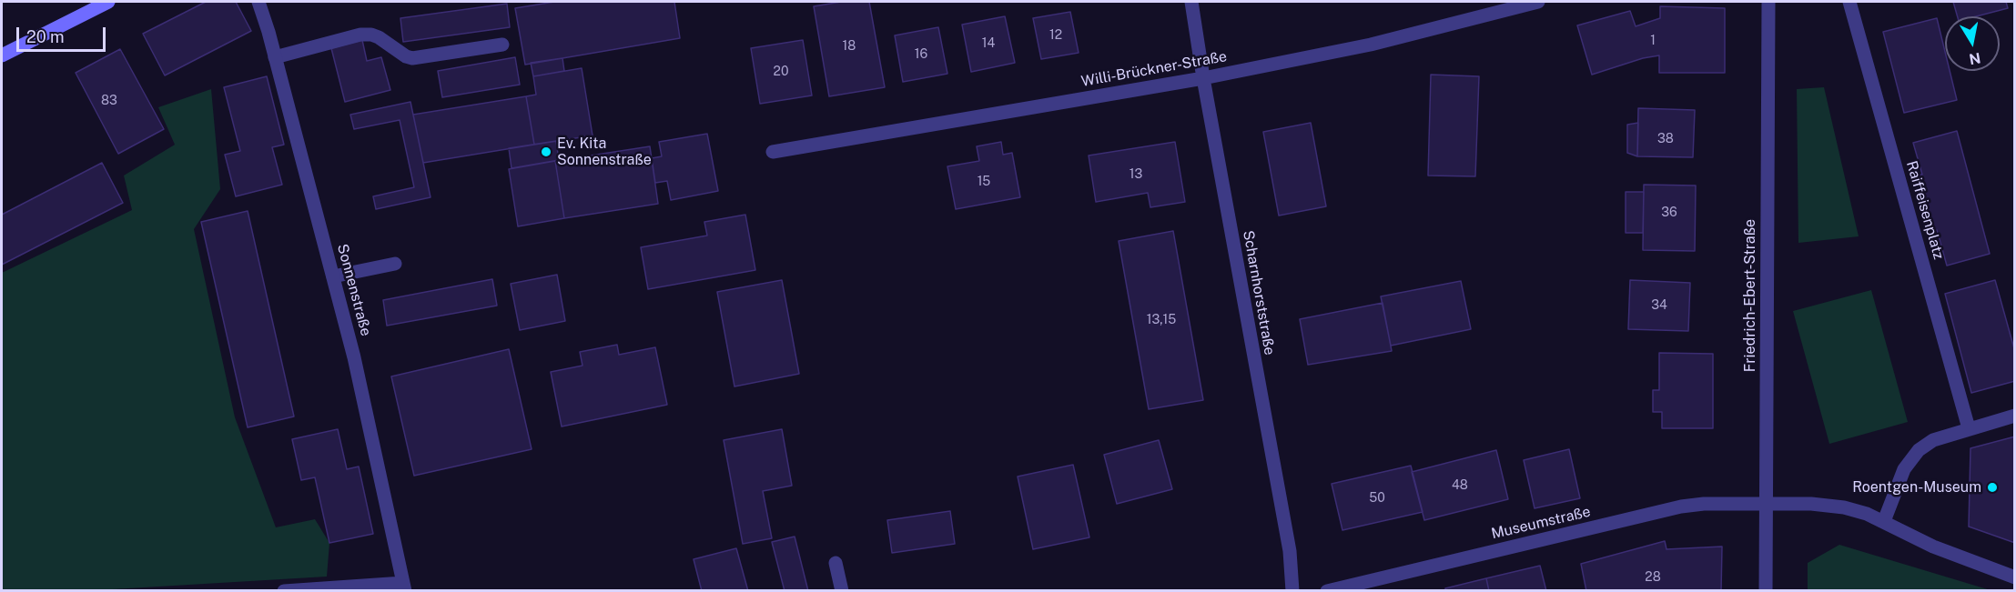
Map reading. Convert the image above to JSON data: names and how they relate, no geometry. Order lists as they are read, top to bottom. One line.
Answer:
{"streets":{"street":["Willi-Brückner-Straße","Raiffeisenplatz","Sonnenstraße","Scharnhorststraße","Friedrich-Ebert-Straße","Museumstraße"]},"crossings":[["Willi-Brückner-Straße","Scharnhorststraße"],["Friedrich-Ebert-Straße","Museumstraße"]],"places":["Ev. Kita Sonnenstraße","Roentgen-Museum"],"house_numbers":["12","1","14","18","16","20","83","38","13","15","36","34","13,15","48","50","28"],"scale_bar":"20 m","north":"bottom"}
